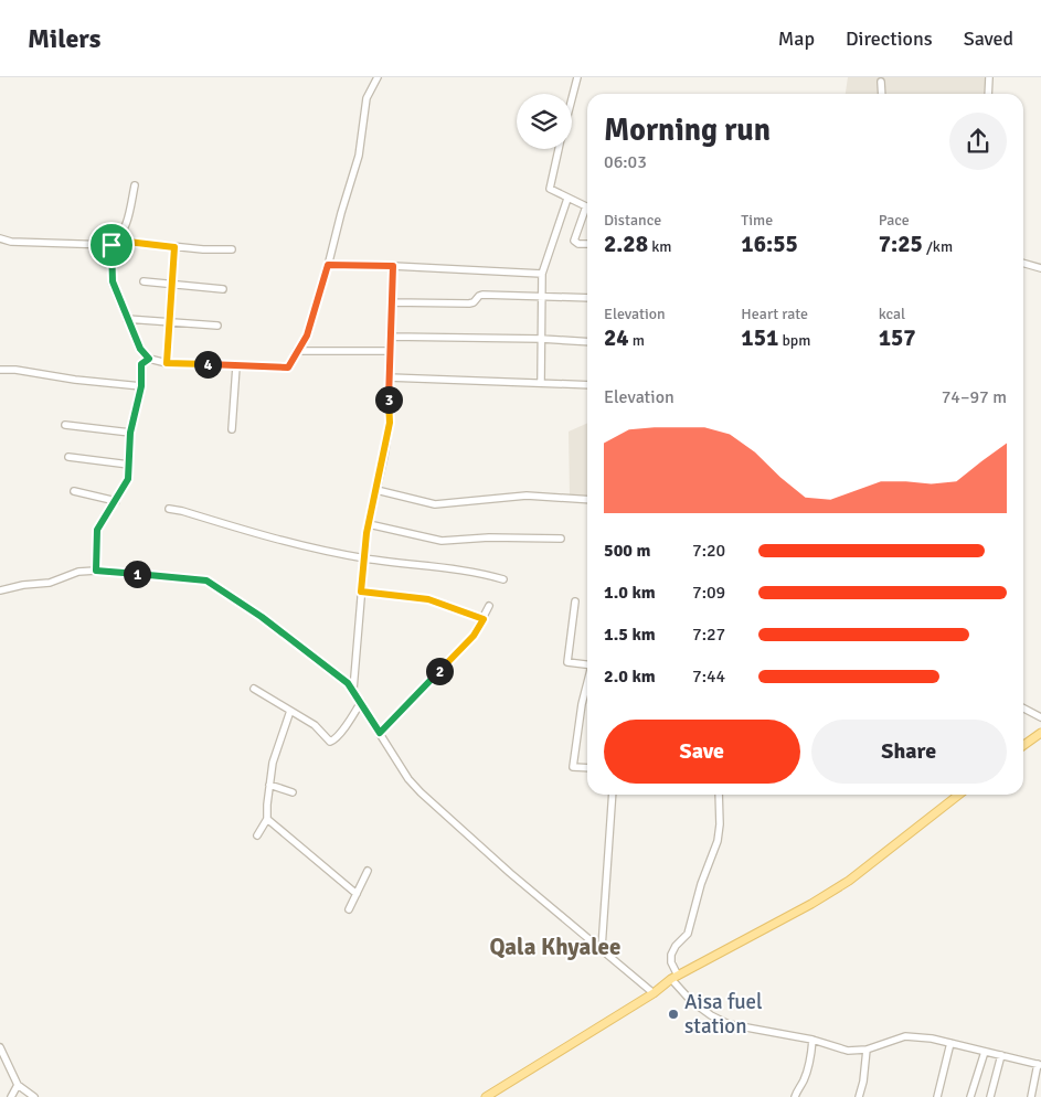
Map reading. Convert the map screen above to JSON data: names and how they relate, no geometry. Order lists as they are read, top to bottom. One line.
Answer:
{"districts":["Qala Khyalee"],"places":["Aisa fuel station"],"page":{"header":"Milers","nav":["Map","Directions","Saved"],"heading":["Morning run","06:03"],"stats":[["Distance","2.28 km"],["Time","16:55"],["Pace","7:25 /km"],["Elevation","24 m"],["Heart rate","151 bpm"],["kcal","157"]],"pins":["4","3","1","2"],"chart":["Elevation","74–97 m"],"list":[{"name":"500 m","note":"7:20"},{"name":"1.0 km","note":"7:09"},{"name":"1.5 km","note":"7:27"},{"name":"2.0 km","note":"7:44"}],"buttons":["Save","Share"]}}
